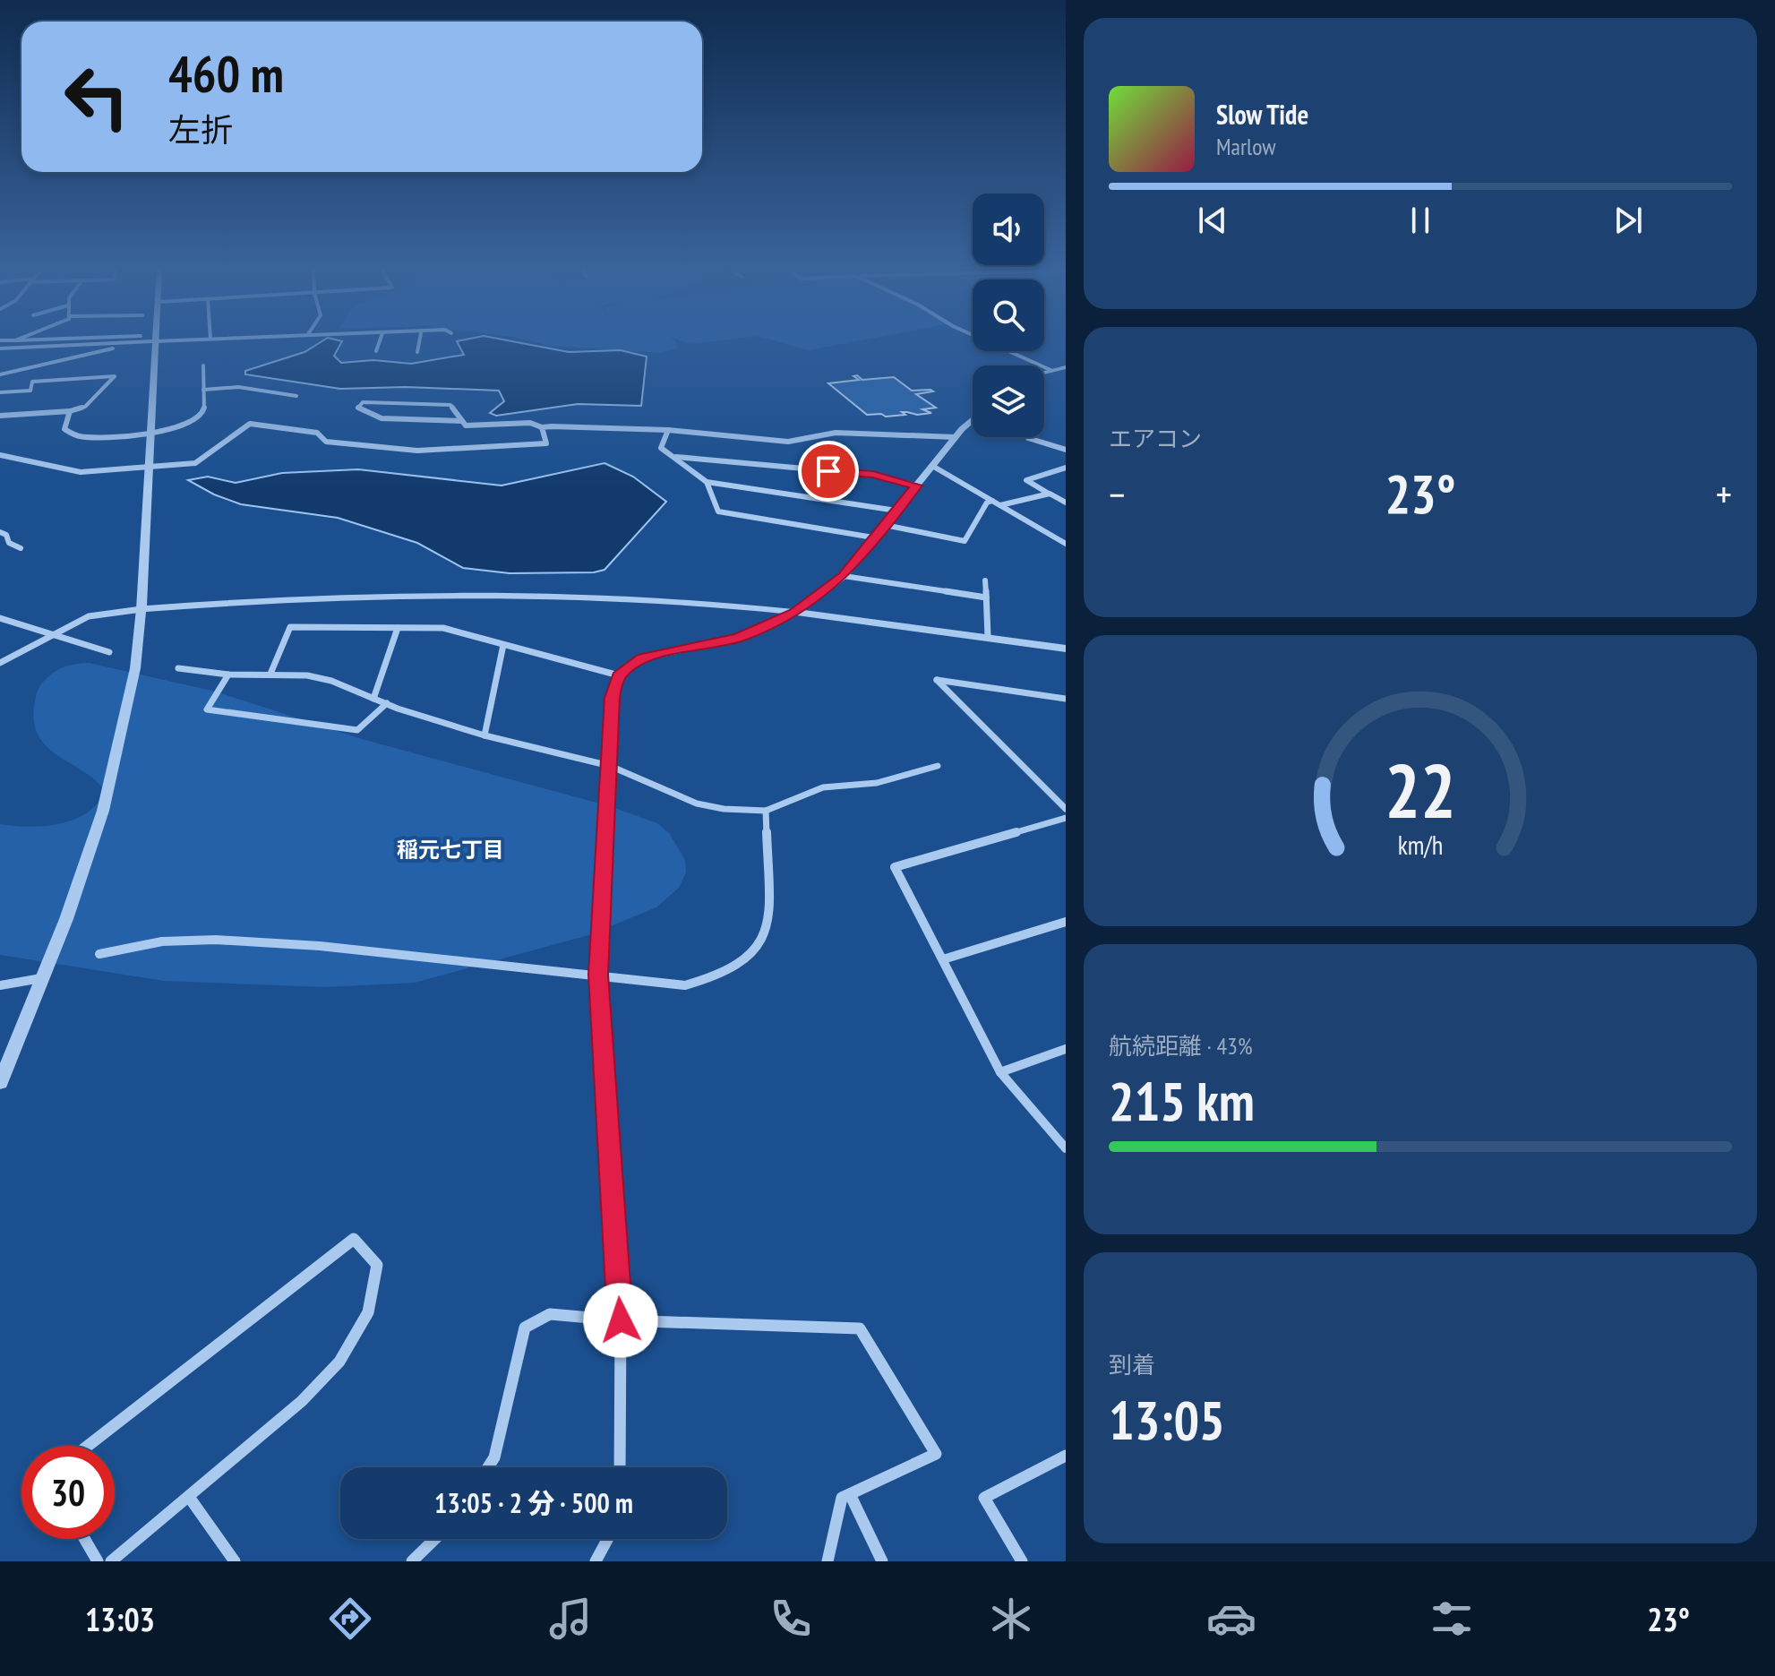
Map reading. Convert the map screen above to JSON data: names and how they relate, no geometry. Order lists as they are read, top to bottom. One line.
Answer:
{"districts":["稲元七丁目"],"page":{"turn":["460 m","左折"],"song":["Slow Tide","Marlow"],"tile":["エアコン",["航続距離 · 43%","215 km"],["到着","13:05"]],"heat":["−","23°","+"],"limit":"30","trip":"13:05 · 2 分 · 500 m","tabs":["13:03","23°"],"gauge":["22","km/h"]}}
